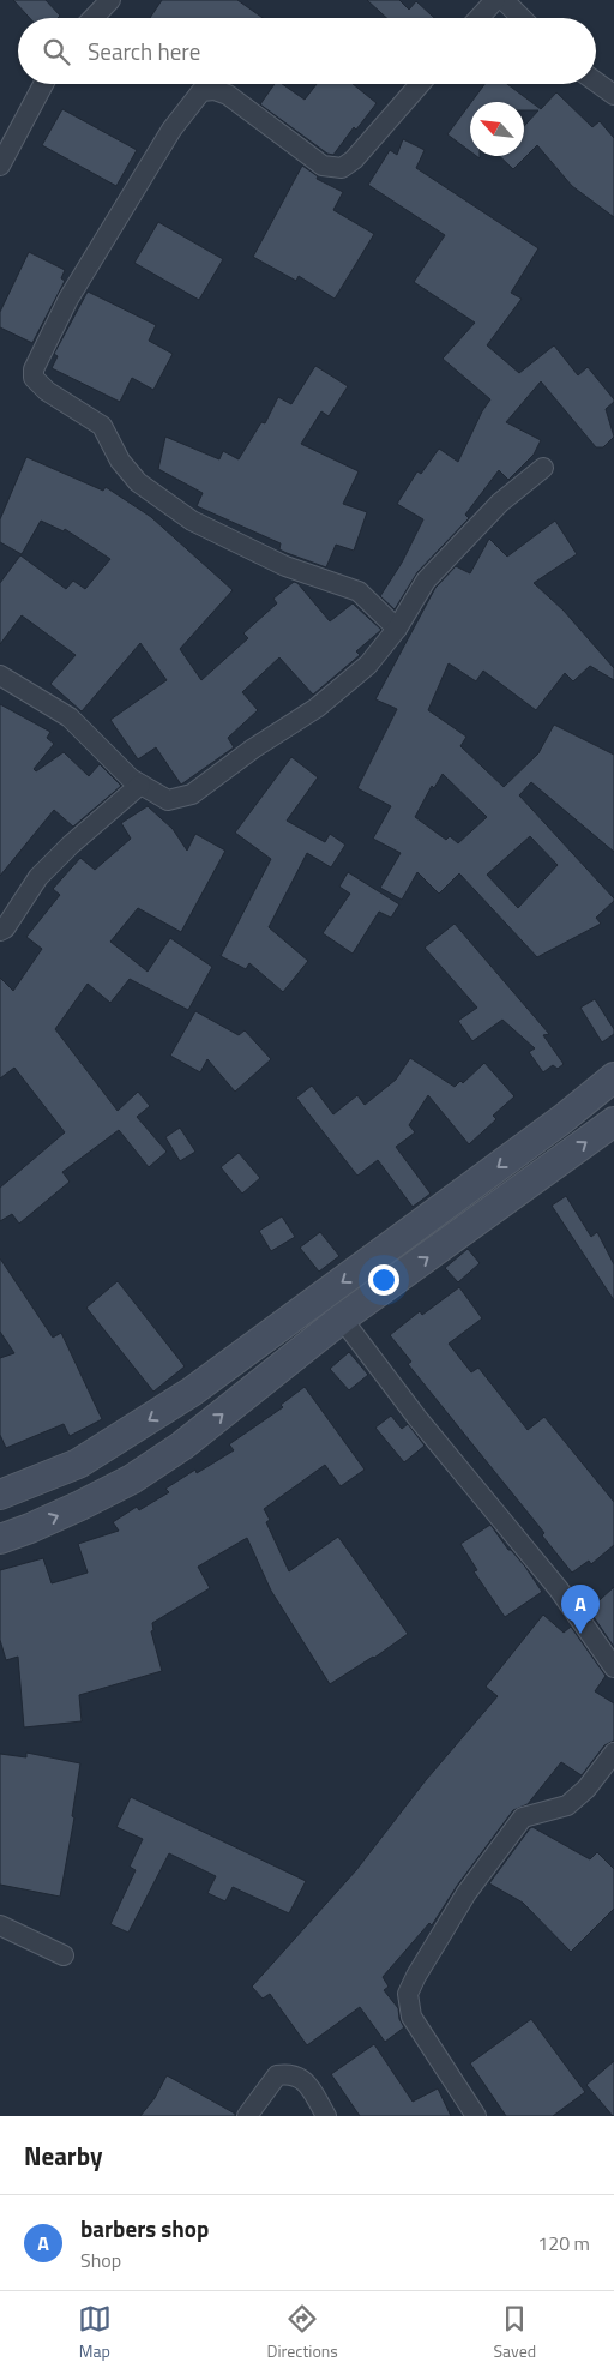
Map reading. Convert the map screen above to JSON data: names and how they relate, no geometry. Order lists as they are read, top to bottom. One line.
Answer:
{"north":"top left","page":{"search":"Search here","pins":"A","heading":"Nearby","list":[{"mark":"A","name":"barbers shop","note":"Shop","value":"120 m"}],"nav":["Map","Directions","Saved"]}}
